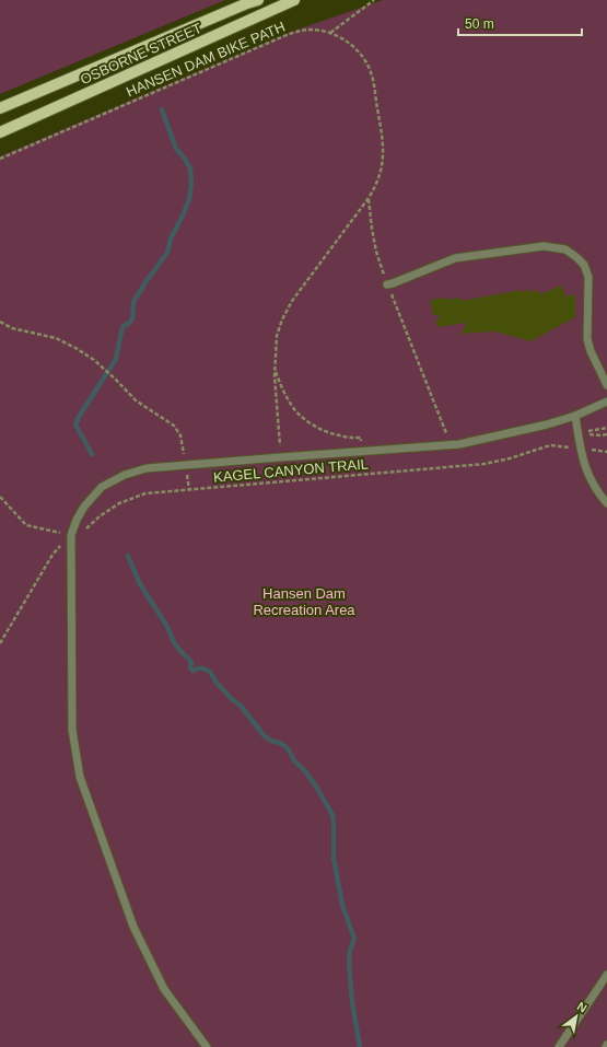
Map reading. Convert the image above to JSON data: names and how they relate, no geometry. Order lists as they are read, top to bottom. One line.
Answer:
{"streets":{"main road":["OSBORNE STREET"],"path":["HANSEN DAM BIKE PATH","KAGEL CANYON TRAIL"]},"parks":["Hansen Dam Recreation Area"],"scale_bar":"50 m","north":"top right"}
